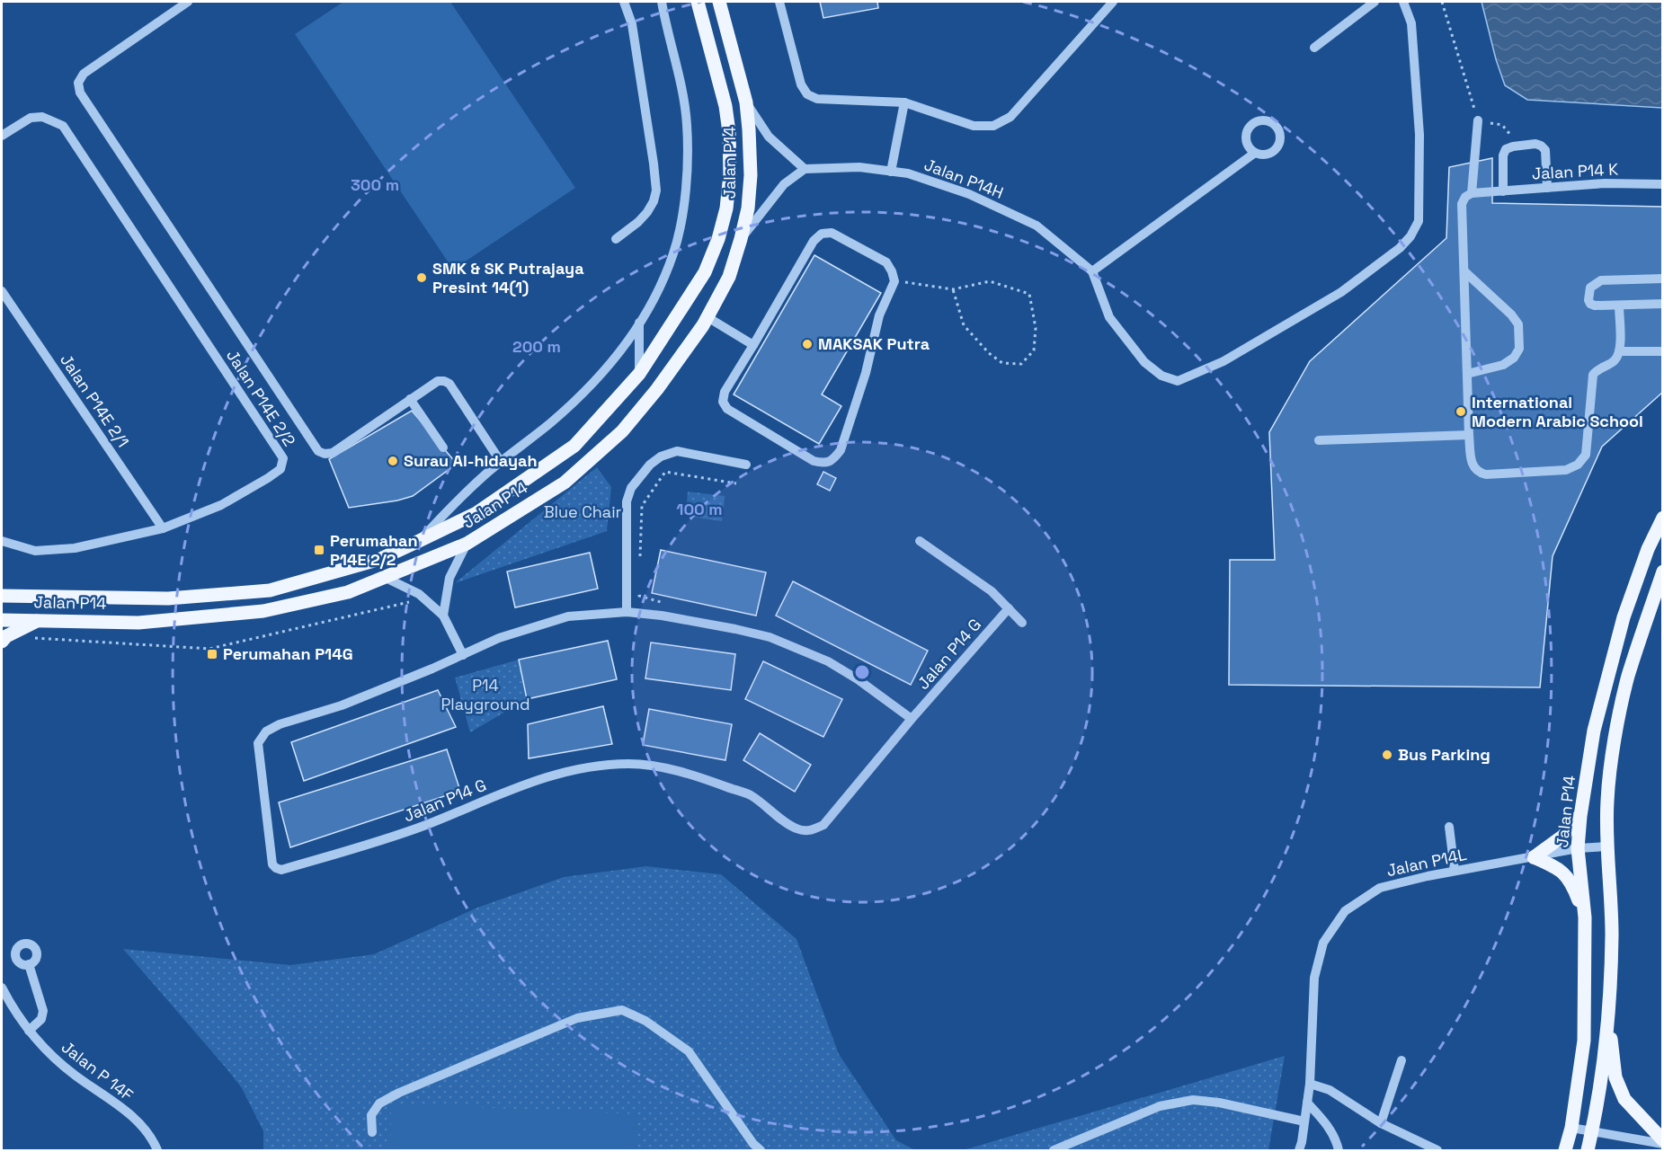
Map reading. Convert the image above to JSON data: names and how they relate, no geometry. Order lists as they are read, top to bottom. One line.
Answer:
{"streets":{"main road":["Jalan P14"],"street":["Jalan P14 K","Jalan P14H","Jalan P14E 2/2","Jalan P14E 2/1","Jalan P14 G","Jalan P14L","Jalan P 14F"]},"crossings":[["Jalan P14","Jalan P14L"],["Jalan P14E 2/2","Jalan P14E 2/1"]],"parks":["Blue Chair","P14 Playground"],"places":{"other":["SMK & SK Putrajaya Presint 14(1)","MAKSAK Putra","International Modern Arabic School","Surau Al-hidayah","Bus Parking"],"transit":["Perumahan P14E 2/2","Perumahan P14G"]},"rings":["300 m","200 m","100 m"]}
